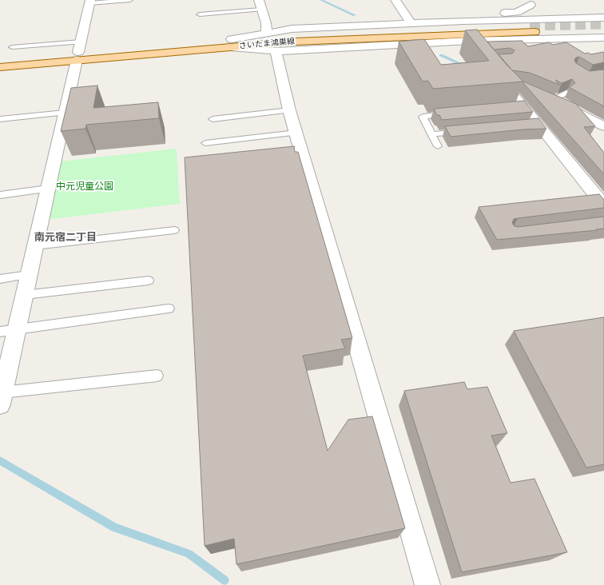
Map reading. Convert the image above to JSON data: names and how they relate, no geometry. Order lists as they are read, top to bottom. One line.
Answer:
{"streets":{"main road":["さいたま鴻巣線"]},"districts":["南元宿二丁目"],"parks":["中元児童公園"]}
